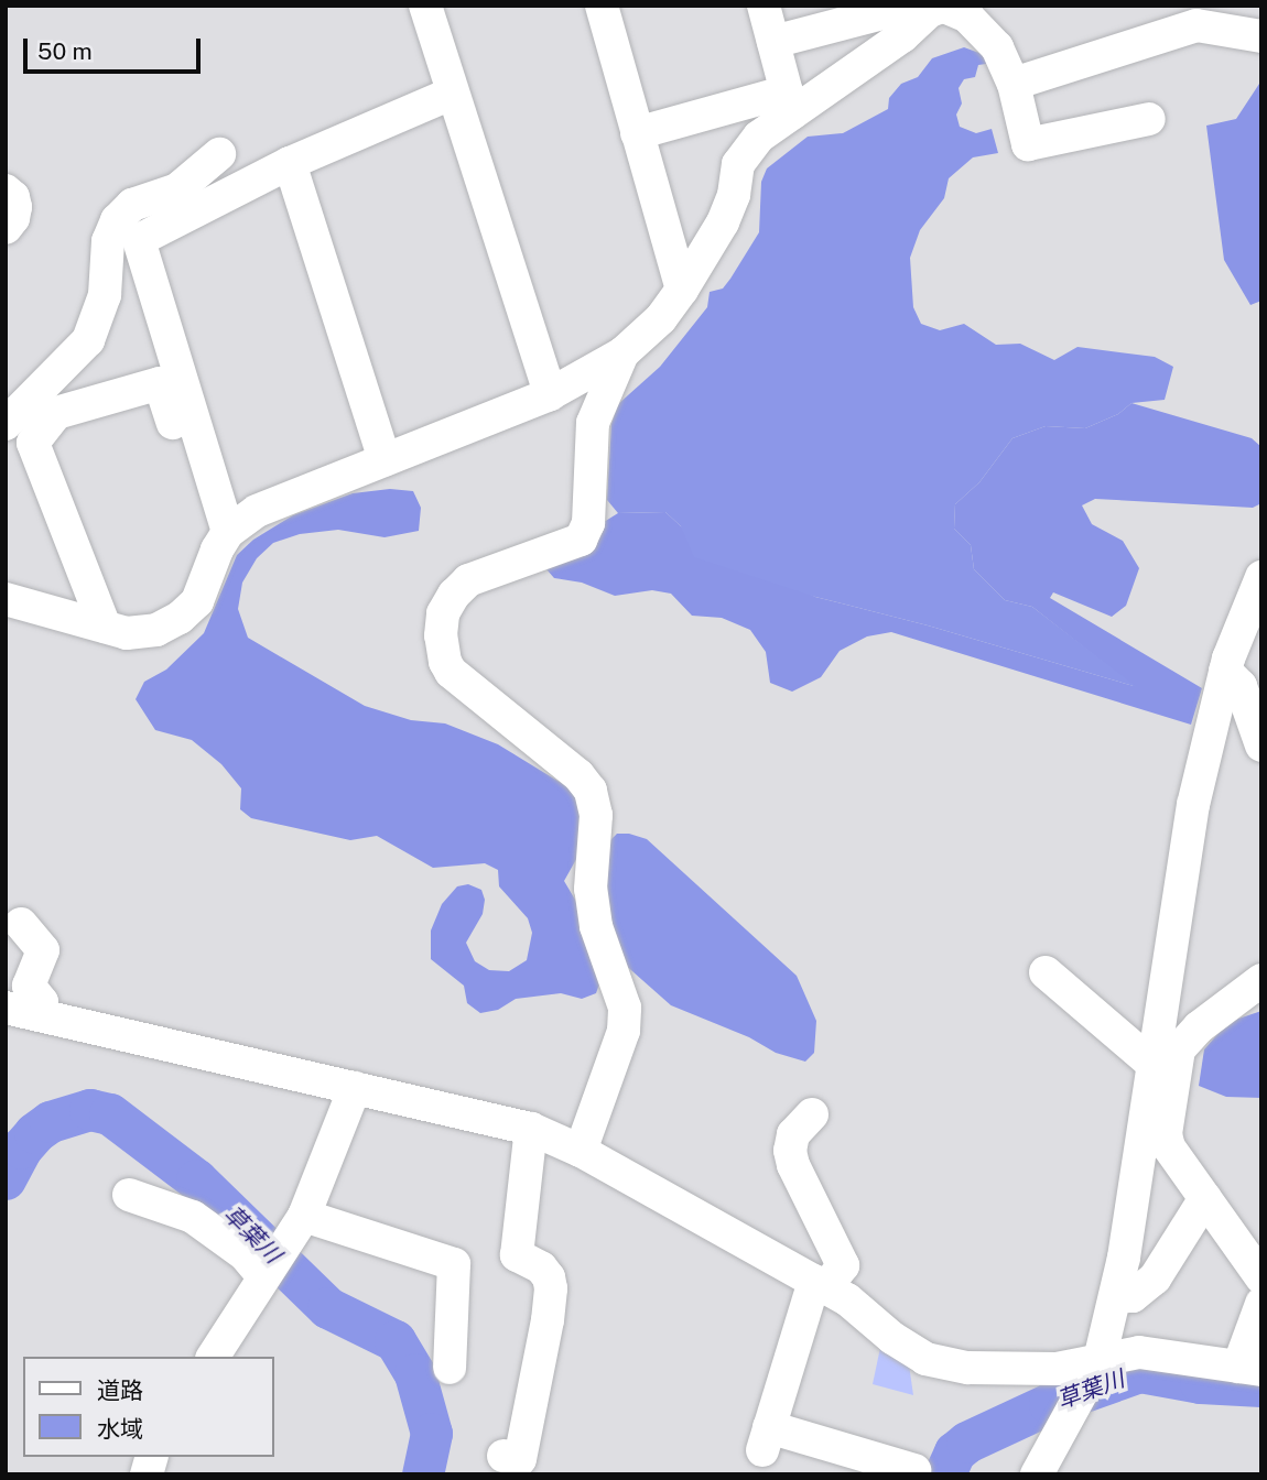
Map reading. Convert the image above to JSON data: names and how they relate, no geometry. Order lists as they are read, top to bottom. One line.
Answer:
{"water":["草葉川"],"legend":["道路","水域"],"scale_bar":"50 m"}
